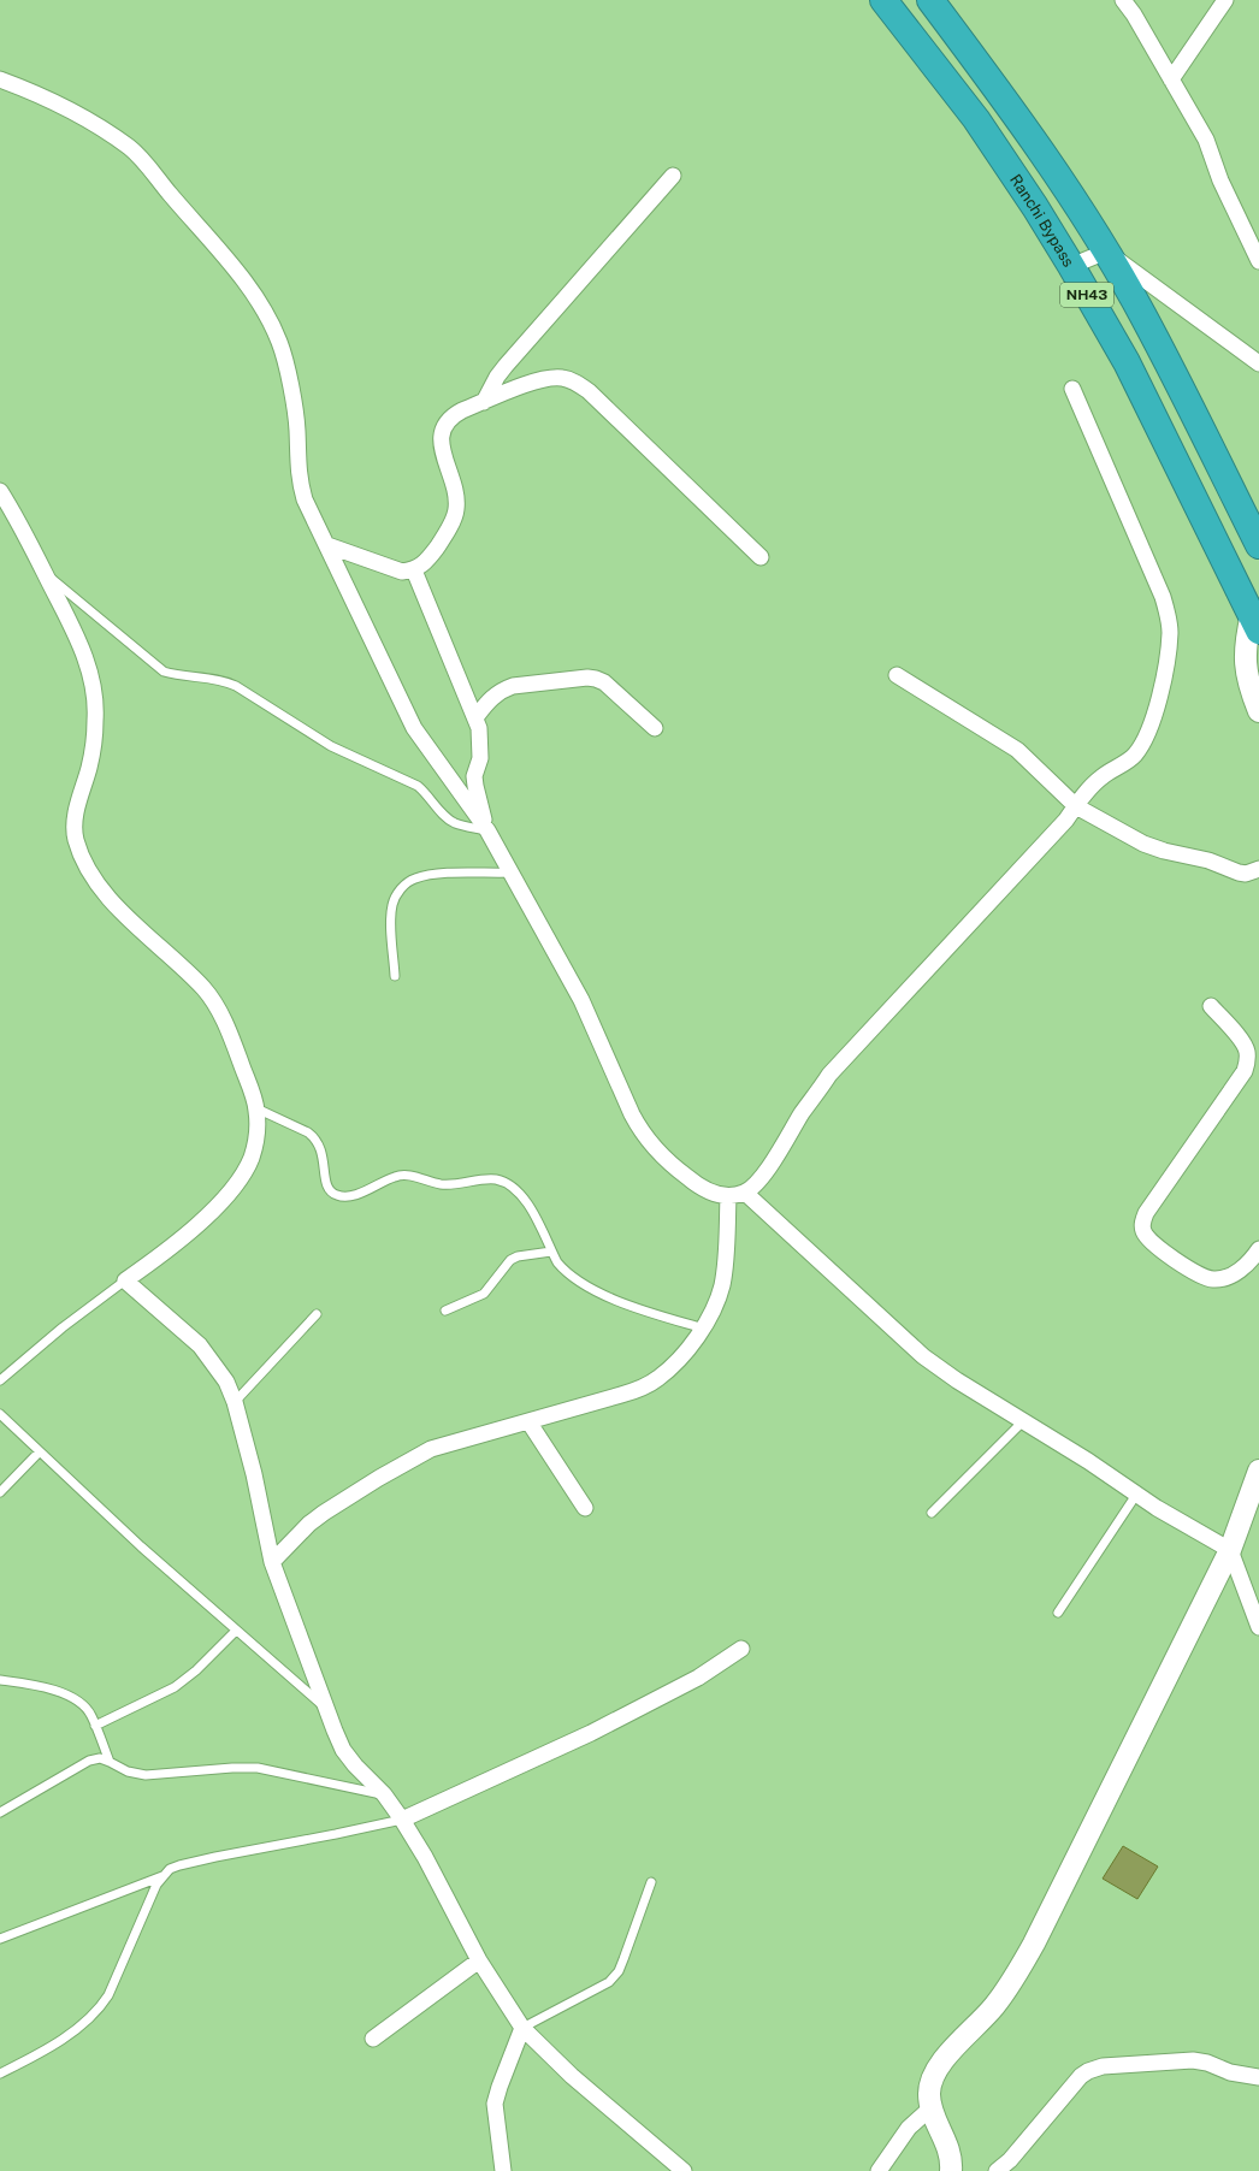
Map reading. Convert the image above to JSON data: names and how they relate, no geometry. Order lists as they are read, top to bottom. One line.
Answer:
{"streets":{"highway":["Ranchi Bypass","NH43"]}}
